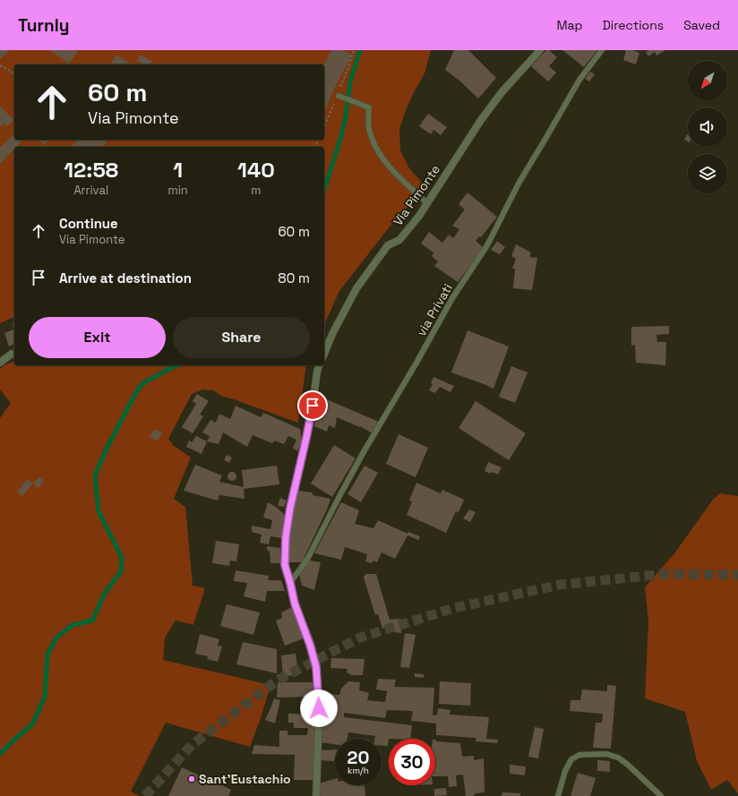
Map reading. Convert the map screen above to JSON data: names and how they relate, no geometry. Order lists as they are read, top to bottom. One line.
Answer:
{"streets":{"street":["Via Pimonte"],"lane":["via Privati"]},"places":["Sant'Eustachio"],"north":"bottom left","page":{"header":"Turnly","nav":["Map","Directions","Saved"],"turn":["60 m","Via Pimonte"],"eta":["12:58","Arrival","1","min","140","m"],"list":[{"name":"Continue","note":"Via Pimonte","value":"60 m"},{"name":"Arrive at destination","value":"80 m"}],"buttons":["Exit","Share"],"speed":"20 km/h","limit":"30"}}
